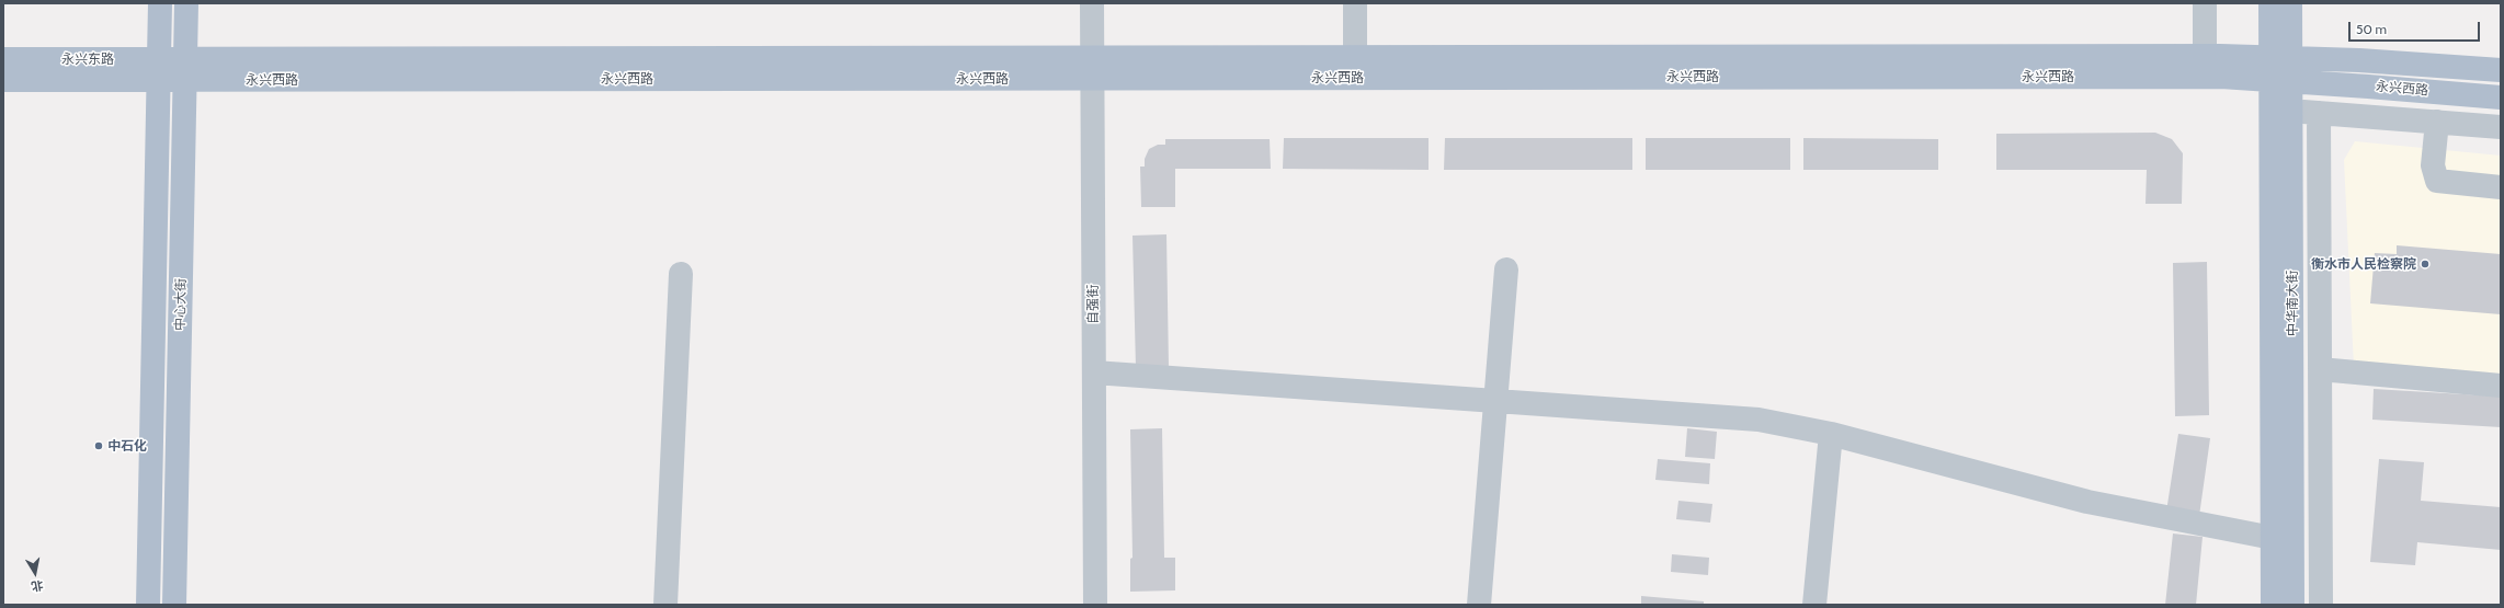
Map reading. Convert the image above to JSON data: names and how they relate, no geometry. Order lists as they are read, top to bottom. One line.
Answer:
{"streets":{"main road":["永兴东路","永兴西路","中华南大街","中心大街"],"street":["自强街"]},"crossings":[["永兴东路","永兴西路"],["永兴东路","中心大街"],["永兴西路","中华南大街"],["永兴西路","中心大街"],["永兴西路","自强街"]],"places":["衡水市人民检察院","中石化"],"scale_bar":"50 m","north":"bottom"}
